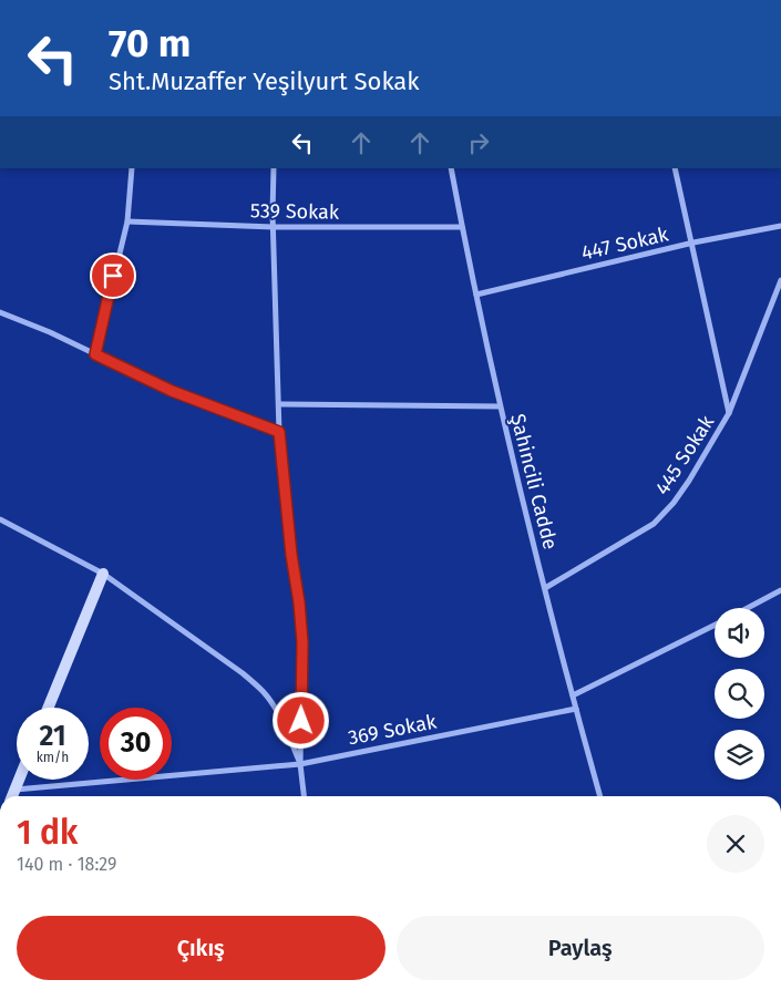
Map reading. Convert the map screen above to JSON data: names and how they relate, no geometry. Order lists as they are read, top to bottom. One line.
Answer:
{"streets":{"street":["539 Sokak","447 Sokak","445 Sokak","Şahincili Cadde","369 Sokak"]},"crossings":[["539 Sokak","Şahincili Cadde"],["447 Sokak","Şahincili Cadde"],["445 Sokak","Şahincili Cadde"],["Şahincili Cadde","369 Sokak"]],"page":{"turn":["70 m","Sht.Muzaffer Yeşilyurt Sokak"],"speed":"21 km/h","limit":"30","heading":["1 dk","140 m · 18:29"],"buttons":["Çıkış","Paylaş"]}}
